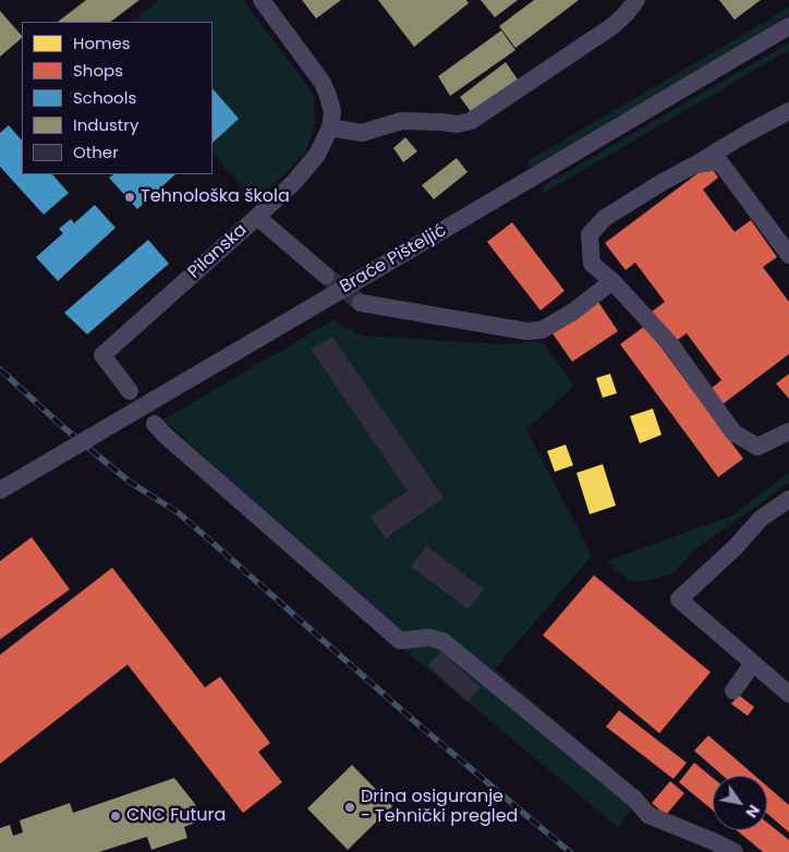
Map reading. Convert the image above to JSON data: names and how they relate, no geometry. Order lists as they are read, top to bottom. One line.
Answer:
{"streets":{"street":["Pilanska","Braće Pišteljić"]},"places":["Tehnološka škola","Drina osiguranje - Tehnički pregled","CNC Futura"],"legend":["Homes","Shops","Schools","Industry","Other"],"north":"bottom right"}
